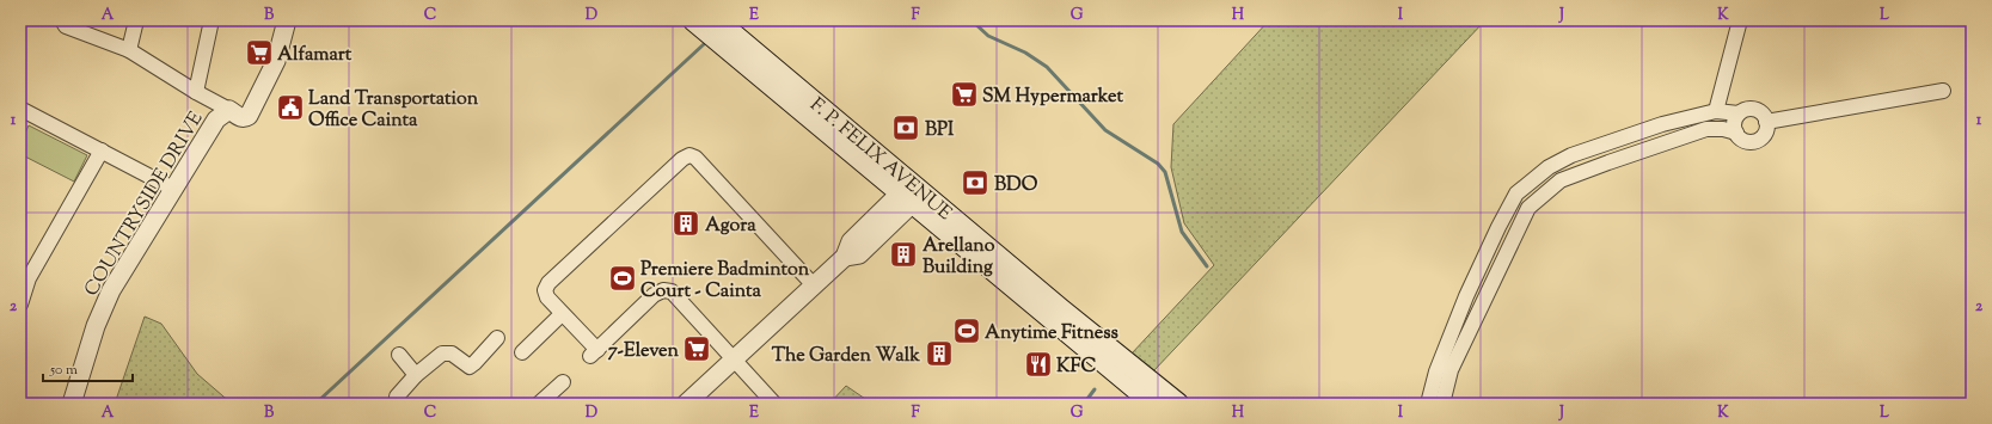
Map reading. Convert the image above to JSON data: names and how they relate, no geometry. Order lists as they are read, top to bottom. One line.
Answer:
{"streets":{"main road":["F. P. FELIX AVENUE"],"street":["COUNTRYSIDE DRIVE"]},"places":{"supermarket":["Alfamart","SM Hypermarket","7-Eleven"],"public building":["Land Transportation Office Cainta"],"bank":["BPI","BDO"],"building":["Agora","Arellano Building","The Garden Walk"],"sports":["Premiere Badminton Court - Cainta","Anytime Fitness"],"restaurant":["KFC"]},"scale_bar":"50 m","grid":{"columns":["A","B","C","D","E","F","G","H","I","J","K","L"],"rows":["1","2"]}}
